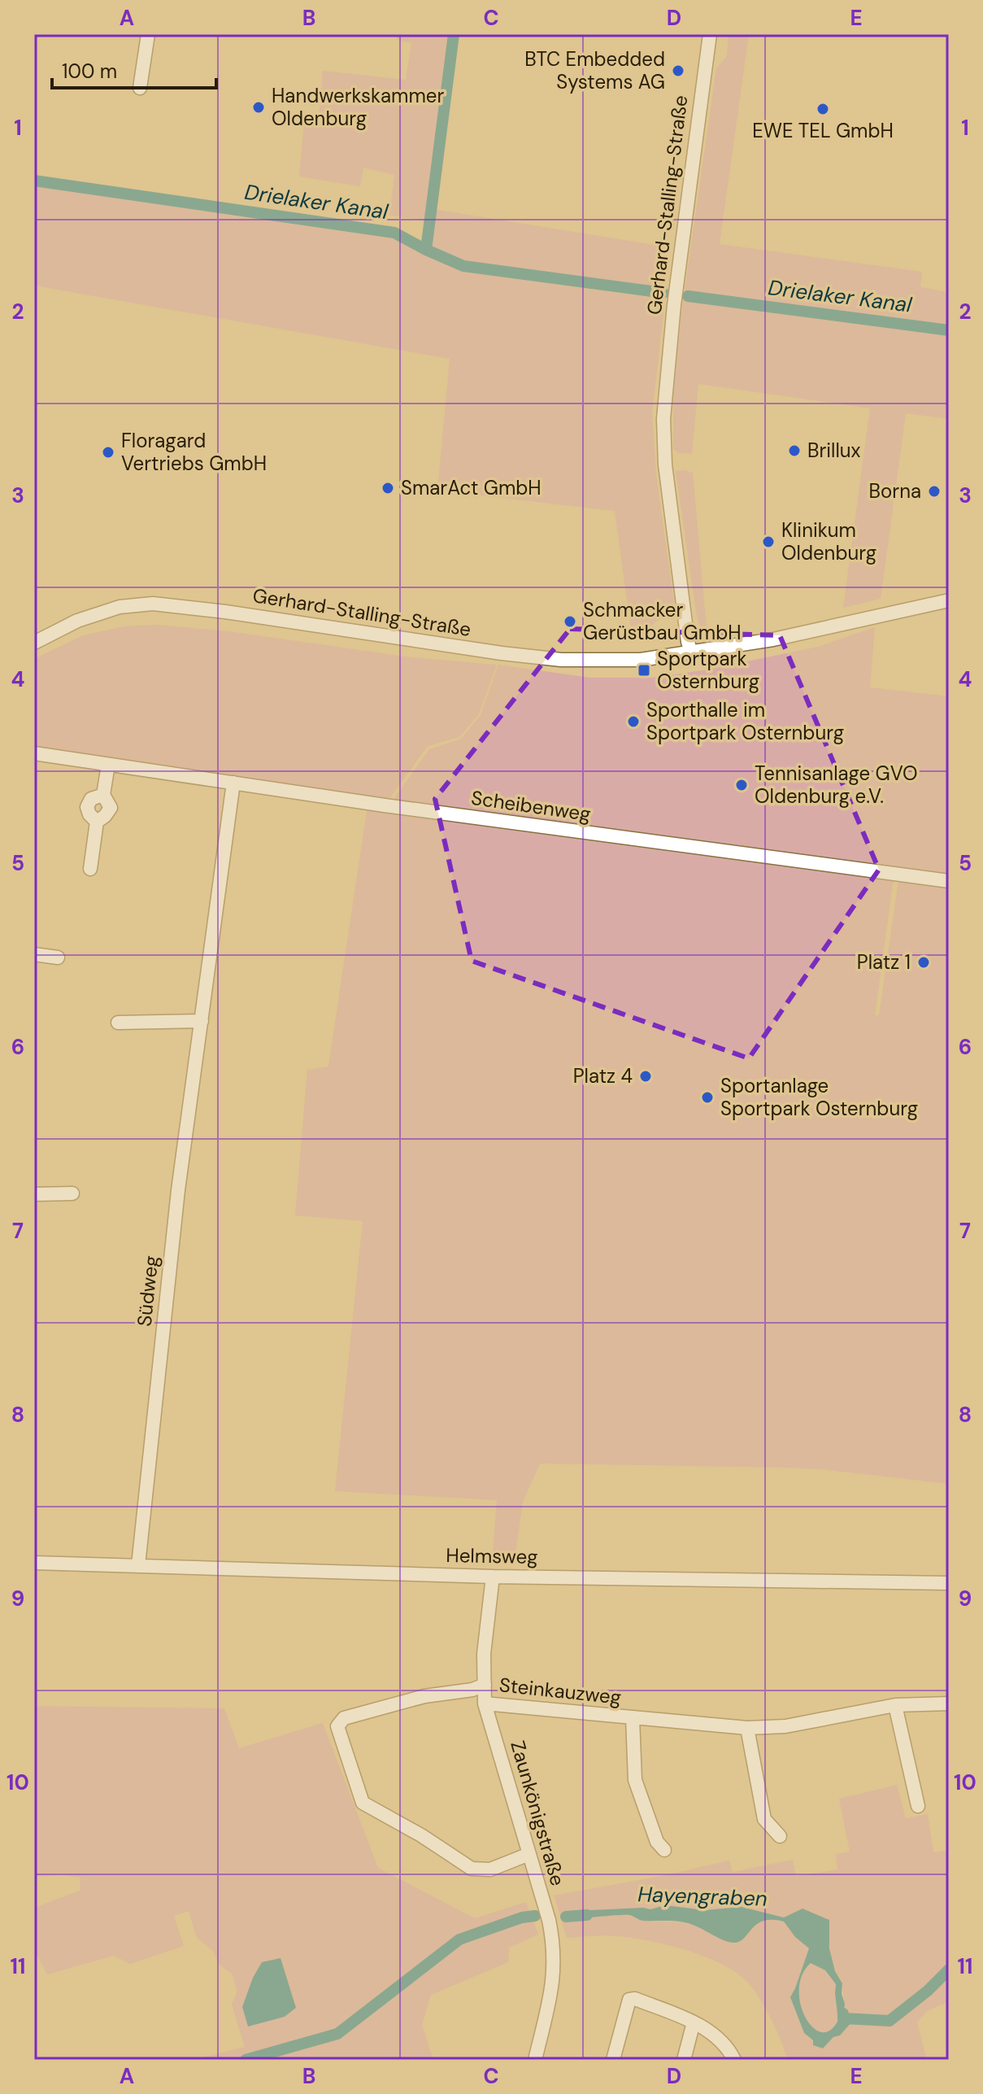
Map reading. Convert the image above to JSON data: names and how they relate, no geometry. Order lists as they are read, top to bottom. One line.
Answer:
{"streets":{"street":["Gerhard-Stalling-Straße","Scheibenweg","Südweg","Helmsweg","Steinkauzweg","Zaunkönigstraße"]},"crossings":[["Scheibenweg","Südweg"],["Südweg","Helmsweg"],["Helmsweg","Zaunkönigstraße"],["Steinkauzweg","Zaunkönigstraße"]],"water":["Drielaker Kanal","Hayengraben"],"places":{"other":["BTC Embedded Systems AG","Handwerkskammer Oldenburg","EWE TEL GmbH","Brillux","Floragard Vertriebs GmbH","SmarAct GmbH","Borna","Klinikum Oldenburg","Schmacker Gerüstbau GmbH","Sporthalle im Sportpark Osternburg","Tennisanlage GVO Oldenburg e.V.","Platz 1","Platz 4","Sportanlage Sportpark Osternburg"],"transit":["Sportpark Osternburg"]},"scale_bar":"100 m","grid":{"columns":["A","B","C","D","E"],"rows":["1","2","3","4","5","6","7","8","9","10","11"]}}
